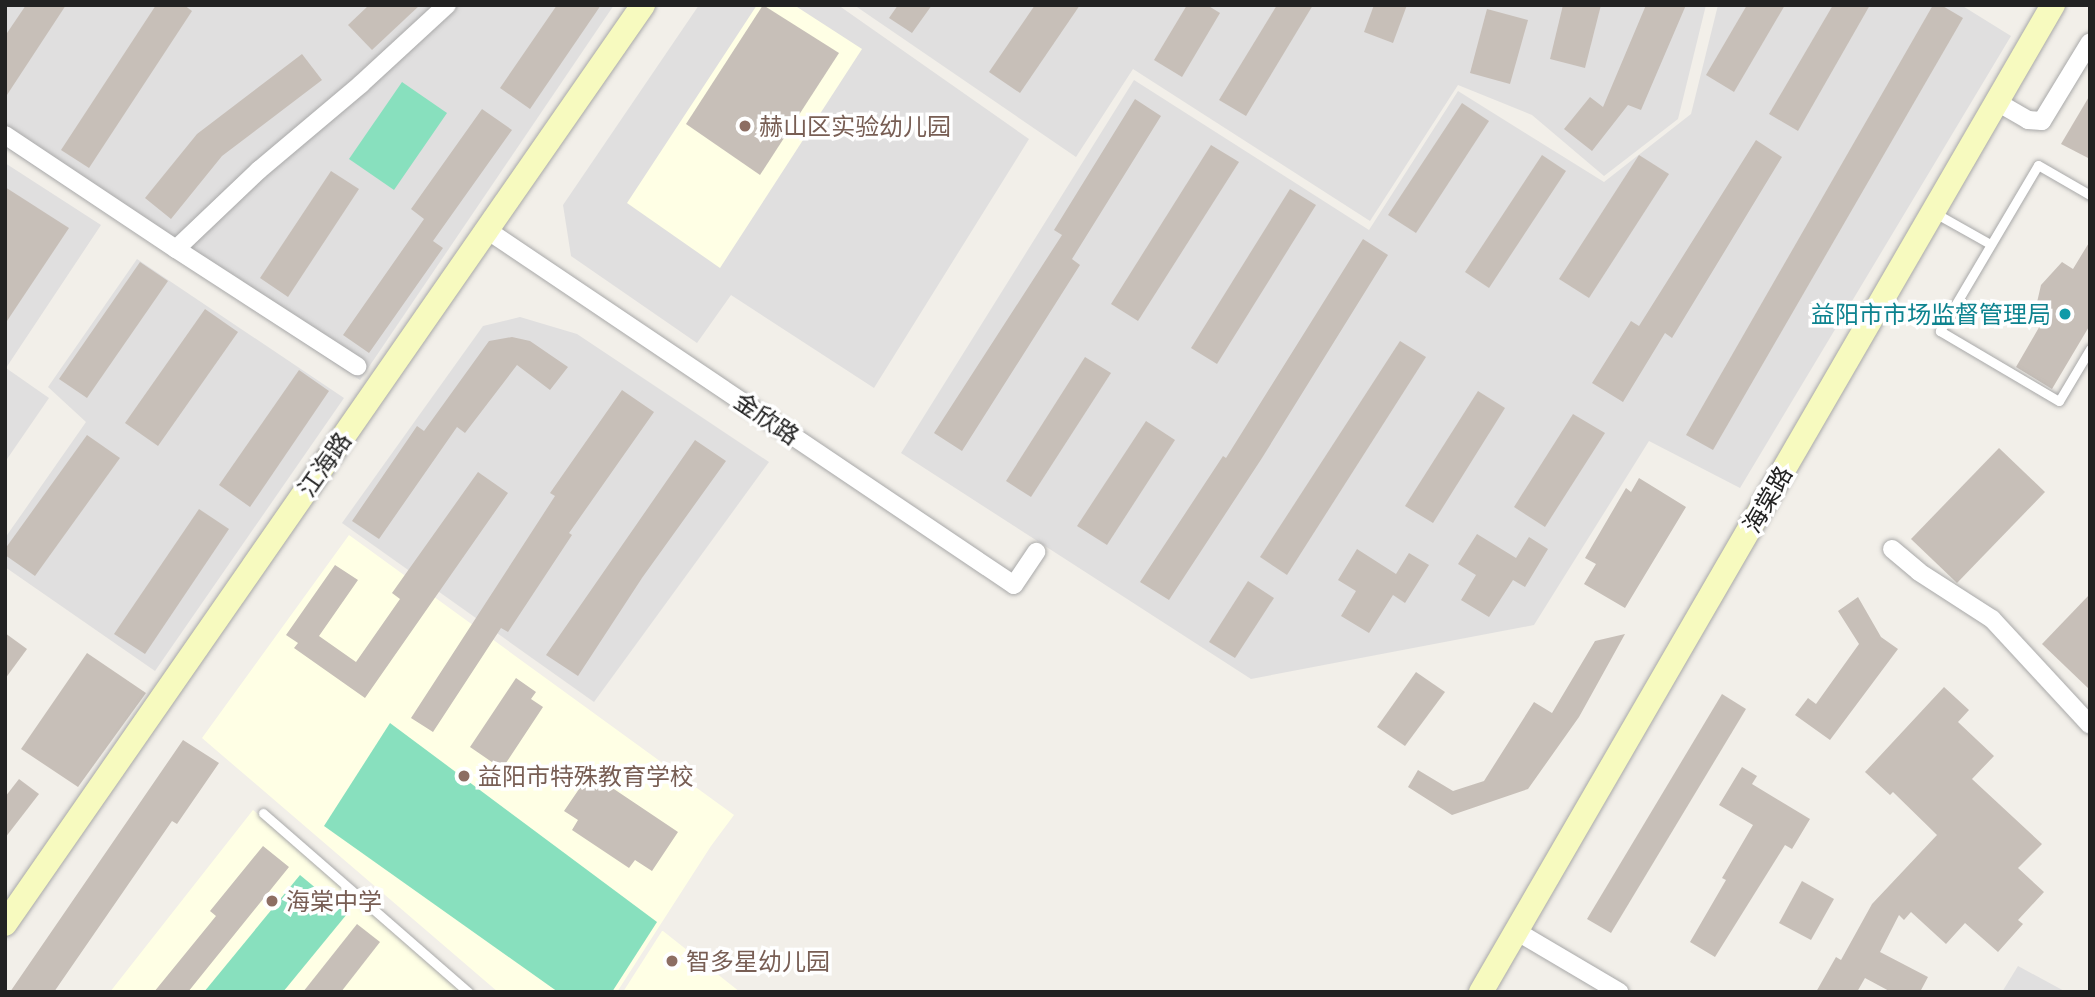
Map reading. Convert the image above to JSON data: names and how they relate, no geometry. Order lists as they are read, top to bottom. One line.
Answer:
{"streets":{"street":["金欣路","江海路","海棠路"]},"crossings":[["金欣路","江海路"]],"places":["赫山区实验幼儿园","益阳市市场监督管理局","益阳市特殊教育学校","海棠中学","智多星幼儿园"]}
